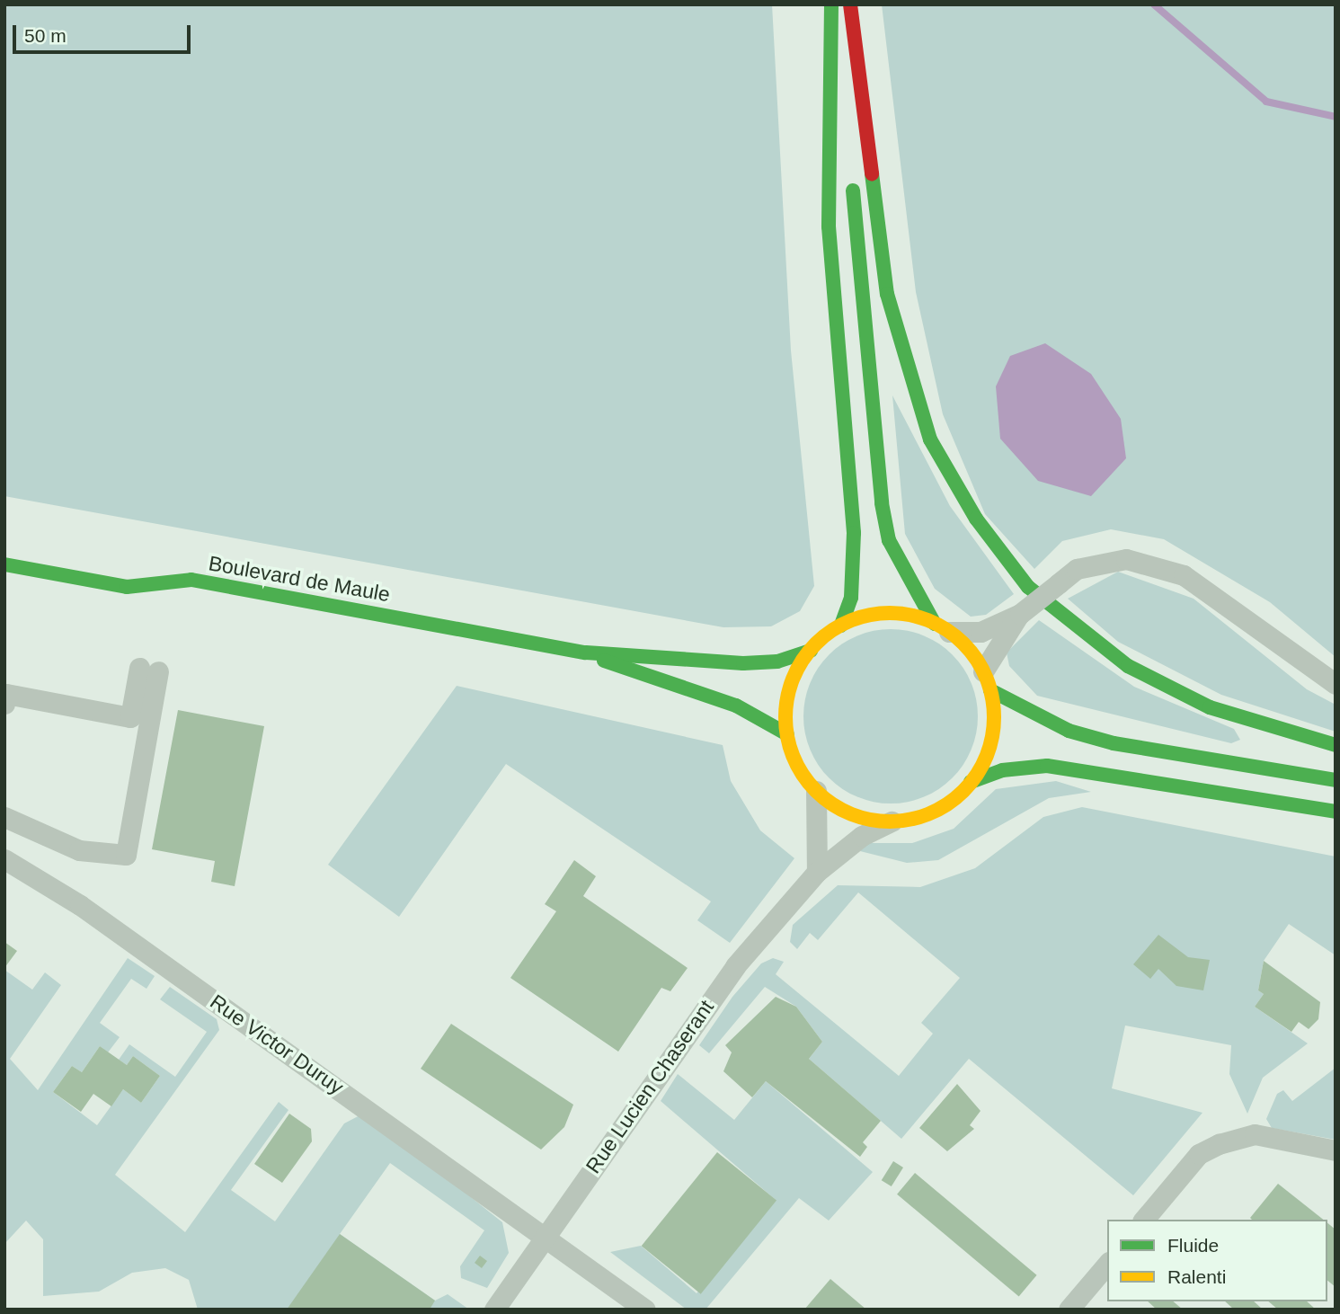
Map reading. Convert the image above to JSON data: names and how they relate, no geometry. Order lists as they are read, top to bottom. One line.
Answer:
{"streets":{"main road":["Boulevard de Maule"],"street":["Rue Victor Duruy","Rue Lucien Chaserant"]},"crossings":[["Boulevard de Maule","Rue Lucien Chaserant"],["Rue Victor Duruy","Rue Lucien Chaserant"]],"legend":["Fluide","Ralenti"],"scale_bar":"50 m"}
